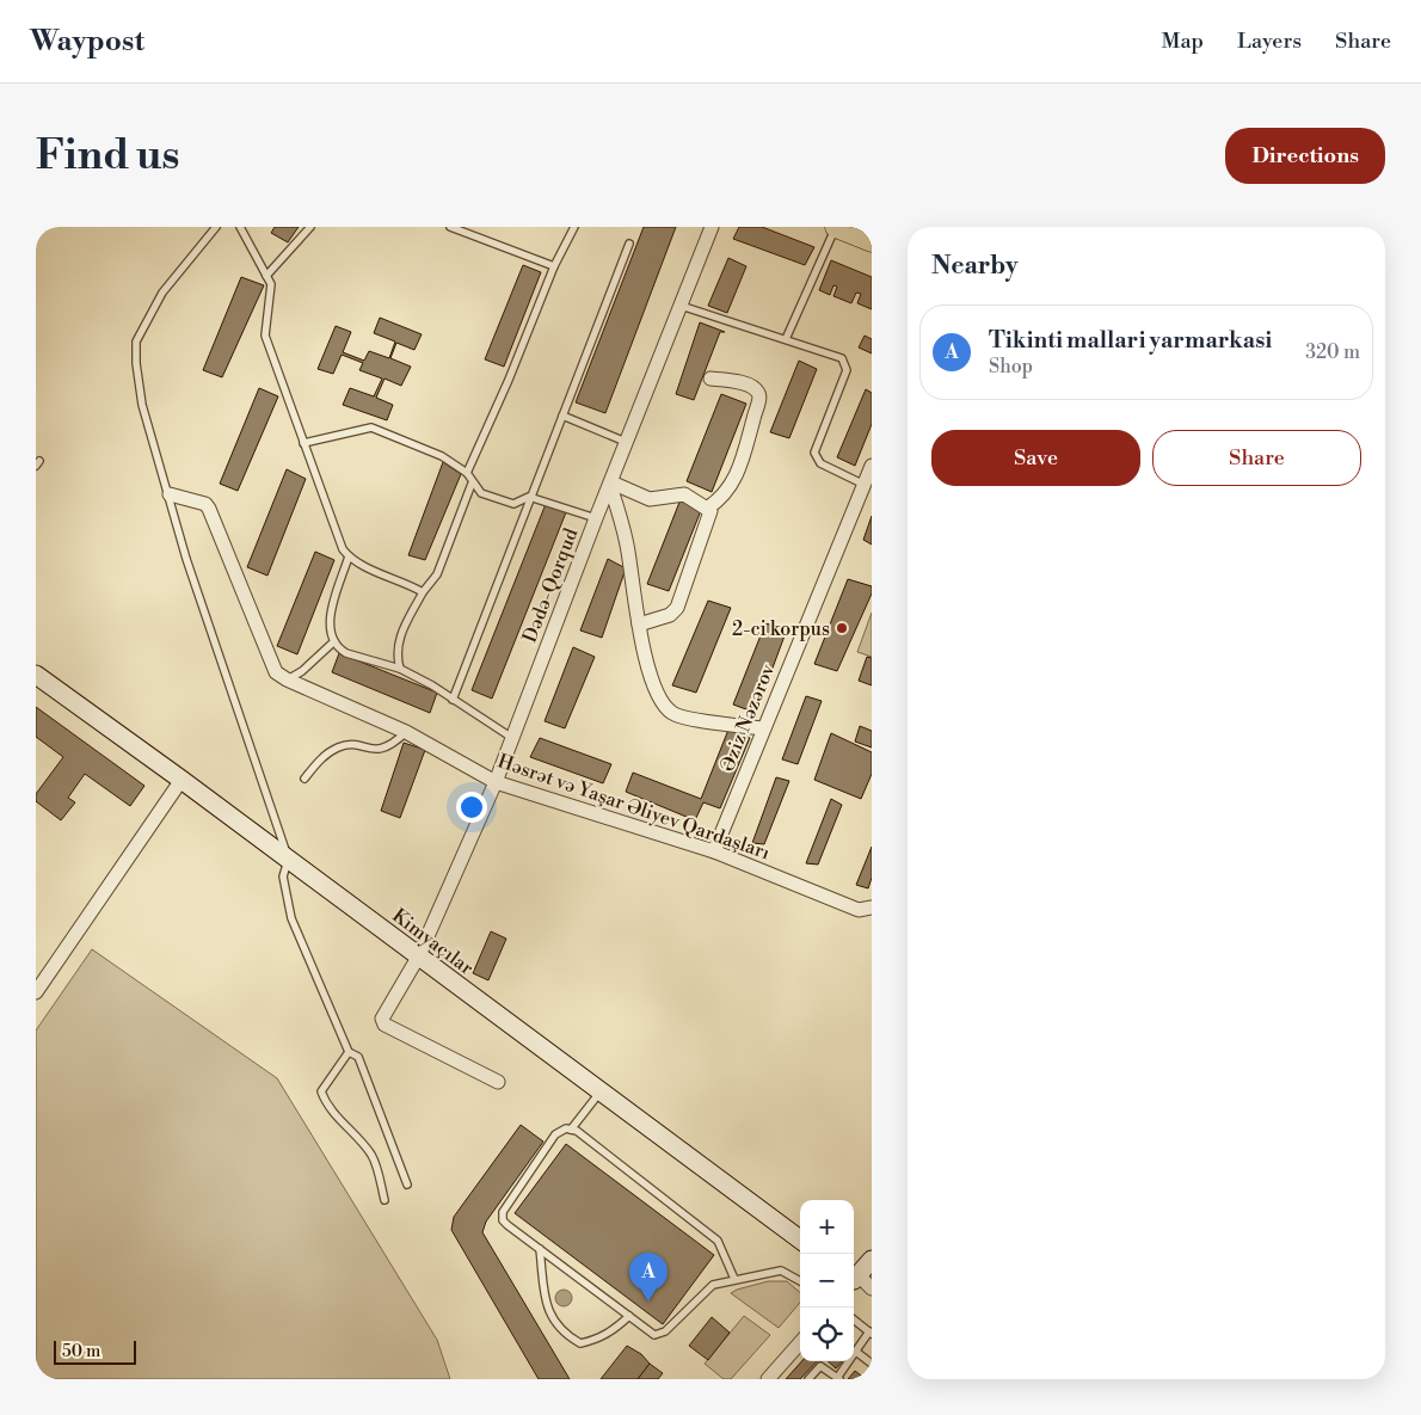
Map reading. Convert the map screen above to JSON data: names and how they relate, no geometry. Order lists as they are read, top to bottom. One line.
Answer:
{"streets":{"street":["Dədə-Qorqud","Əziz Nəzərov","Həsrət və Yaşar Əliyev Qardaşları","Kimyaçılar"]},"crossings":[["Dədə-Qorqud","Həsrət və Yaşar Əliyev Qardaşları"],["Dədə-Qorqud","Kimyaçılar"],["Əziz Nəzərov","Həsrət və Yaşar Əliyev Qardaşları"]],"places":["2-ci korpus"],"scale_bar":"50 m","page":{"header":"Waypost","nav":["Map","Layers","Share"],"buttons":["Directions",["Save","Share"]],"title":"Find us","heading":"Nearby","list":[{"mark":"A","name":"Tikinti mallari yarmarkasi","note":"Shop","value":"320 m"}],"map_buttons":["+","−"],"pins":"A","scale":"50 m"}}
